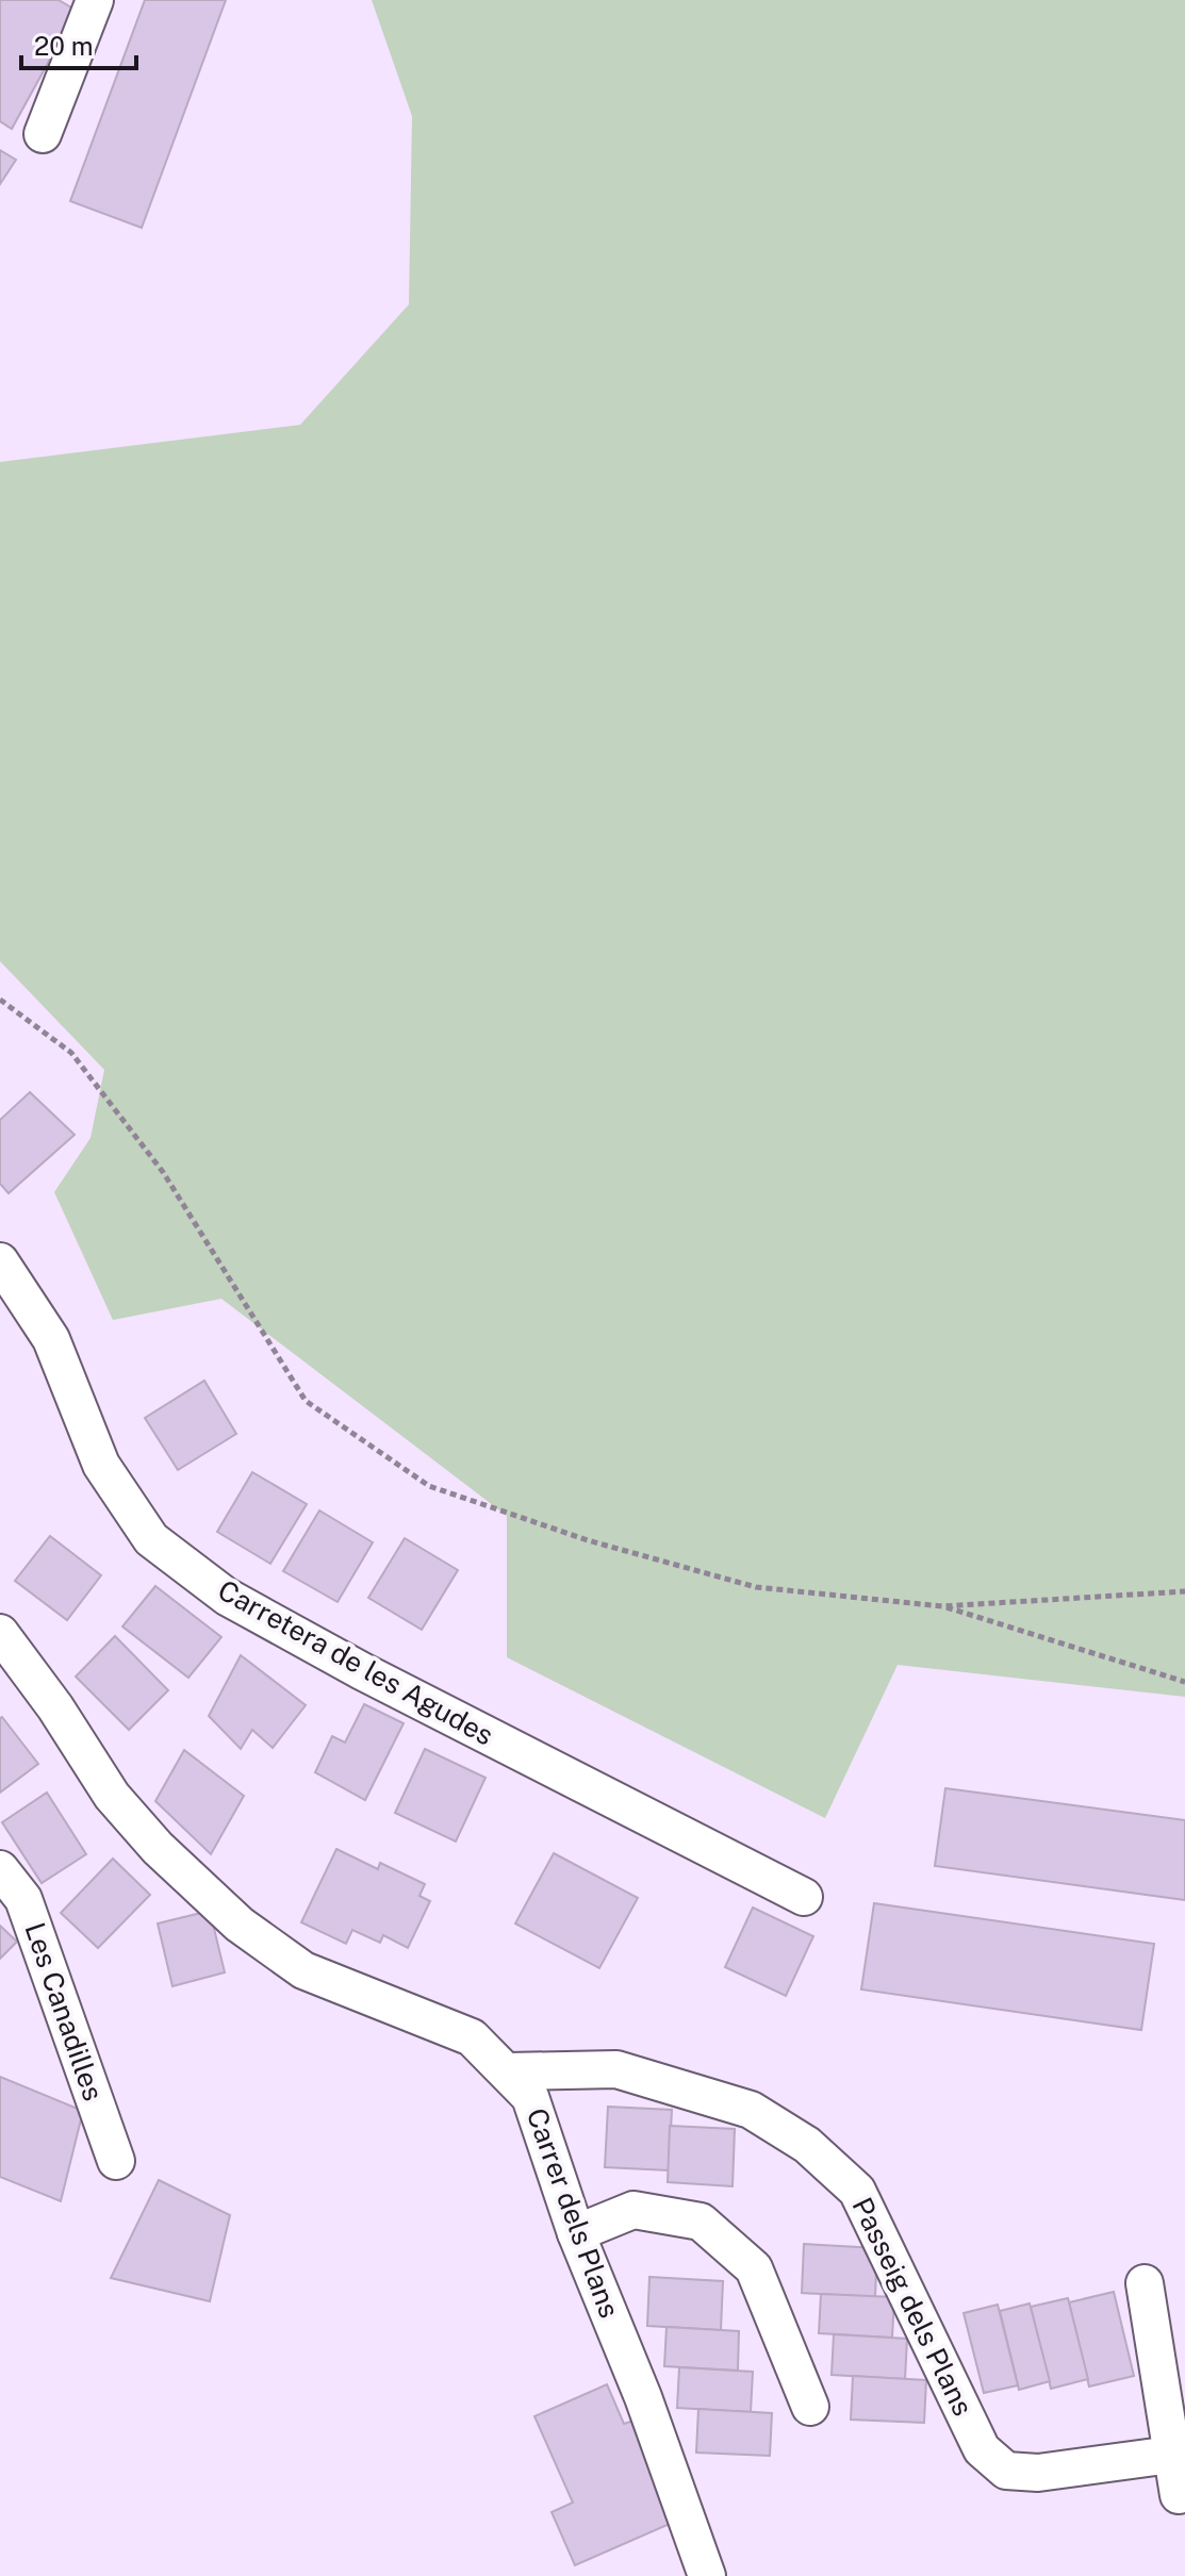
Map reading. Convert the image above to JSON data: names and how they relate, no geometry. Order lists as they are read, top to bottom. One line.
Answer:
{"streets":{"street":["Carretera de les Agudes","Les Canadilles","Carrer dels Plans","Passeig dels Plans"]},"crossings":[["Carrer dels Plans","Passeig dels Plans"]],"scale_bar":"20 m"}
